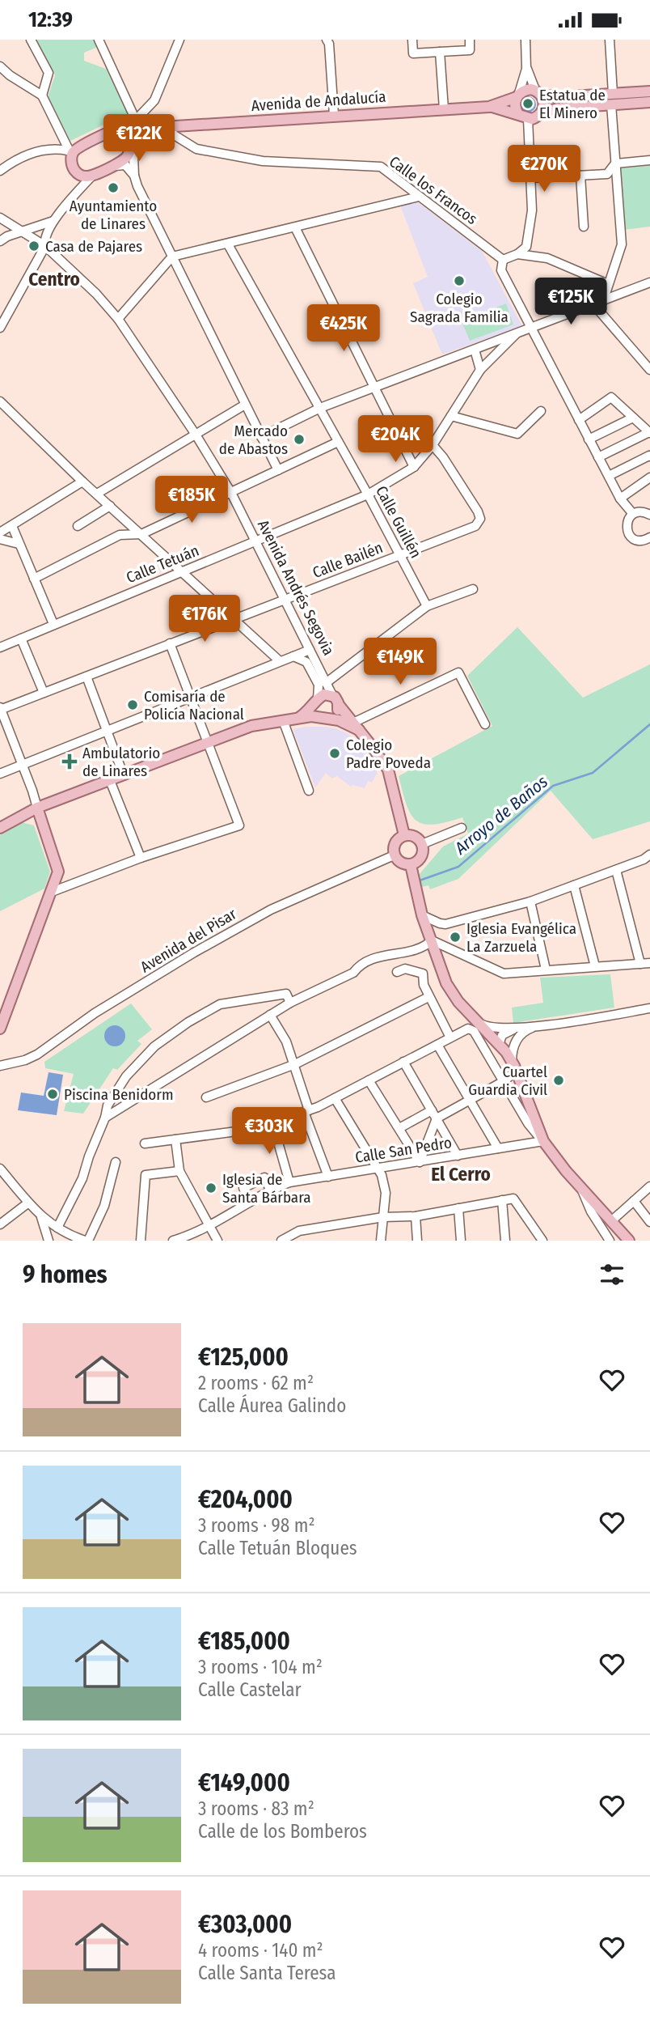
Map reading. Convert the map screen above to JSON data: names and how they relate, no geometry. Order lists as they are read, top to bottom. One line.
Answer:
{"streets":{"main road":["Avenida de Andalucía"],"street":["Calle los Francos","Calle Guillén","Calle Bailén","Calle Tetuán","Avenida Andrés Segovia","Avenida del Pisar","Calle San Pedro"]},"crossings":[["Avenida de Andalucía","Calle los Francos"],["Calle Guillén","Calle Bailén"],["Calle Guillén","Calle Tetuán"],["Calle Bailén","Calle Tetuán"],["Calle Bailén","Avenida Andrés Segovia"],["Calle Tetuán","Avenida Andrés Segovia"]],"districts":["Centro","El Cerro"],"water":["Arroyo de Baños"],"places":{"other":["Estatua de El Minero","Ayuntamiento de Linares","Casa de Pajares","Colegio Sagrada Familia","Mercado de Abastos","Comisaría de Policía Nacional","Colegio Padre Poveda","Iglesia Evangélica La Zarzuela","Cuartel Guardia Civil","Piscina Benidorm","Iglesia de Santa Bárbara"],"health":["Ambulatorio de Linares"]},"page":{"status":"12:39","price":["€122K","€270K","€125K","€425K","€204K","€185K","€176K","€149K","€303K"],"heading":"9 homes","list":[{"name":"€125,000","note":"2 rooms · 62 m² · Calle Áurea Galindo"},{"name":"€204,000","note":"3 rooms · 98 m² · Calle Tetuán Bloques"},{"name":"€185,000","note":"3 rooms · 104 m² · Calle Castelar"},{"name":"€149,000","note":"3 rooms · 83 m² · Calle de los Bomberos"},{"name":"€303,000","note":"4 rooms · 140 m² · Calle Santa Teresa"}]}}
